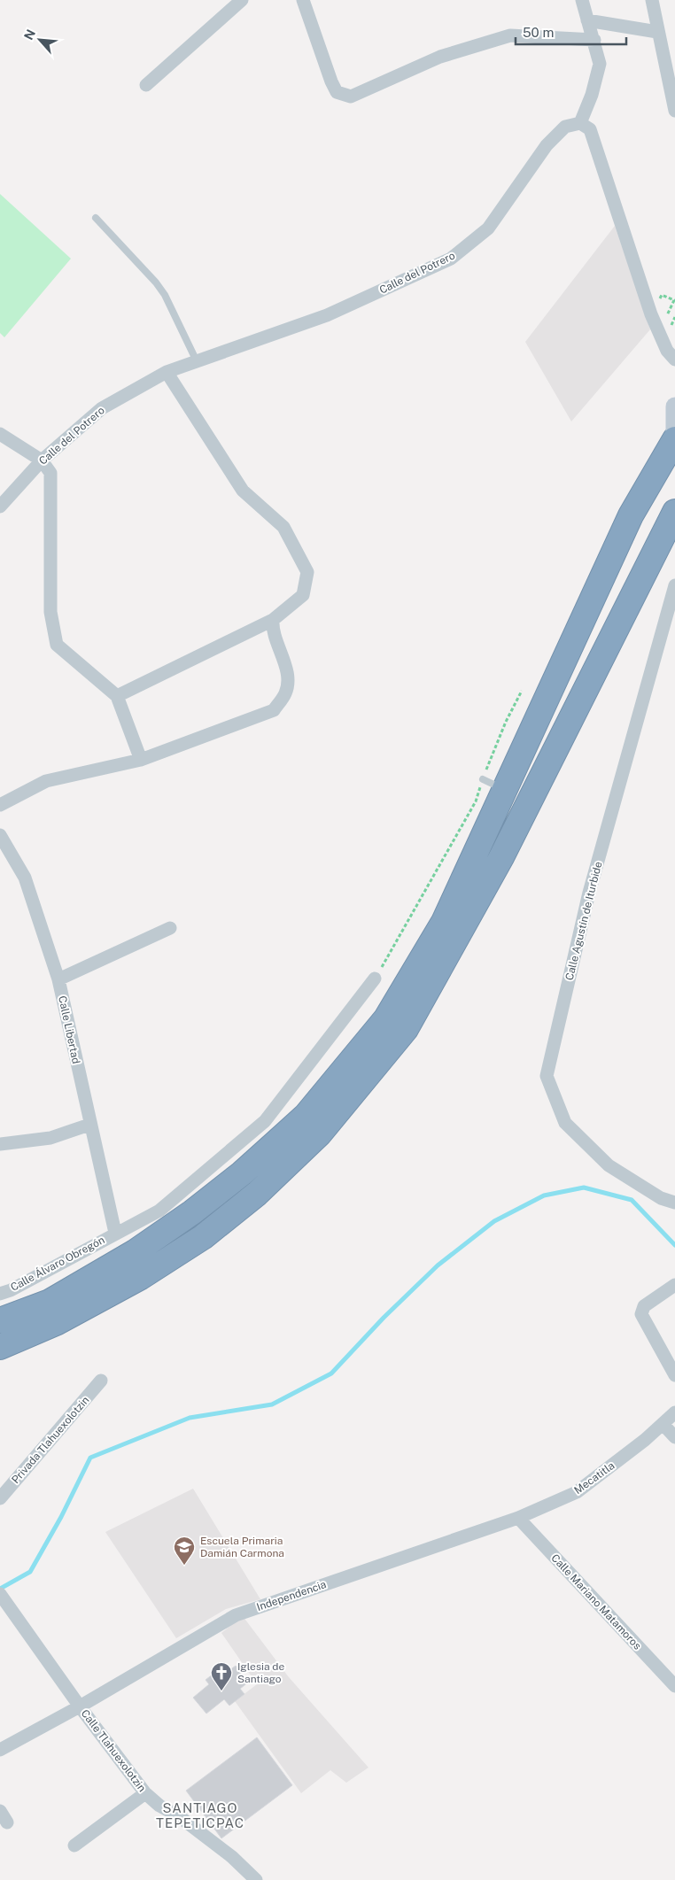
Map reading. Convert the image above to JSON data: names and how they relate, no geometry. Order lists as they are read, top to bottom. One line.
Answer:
{"streets":{"street":["Calle del Potrero","Calle Agustín de Iturbide","Calle Libertad","Calle Álvaro Obregón","Privada Tlahuexolotzin","Mecatitla","Independencia","Calle Mariano Matamoros","Calle Tlahuexolotzin"]},"crossings":[["Calle Libertad","Calle Álvaro Obregón"],["Mecatitla","Independencia"],["Mecatitla","Calle Mariano Matamoros"],["Independencia","Calle Mariano Matamoros"],["Independencia","Calle Tlahuexolotzin"]],"districts":["SANTIAGO TEPETICPAC"],"places":{"school or university":["Escuela Primaria Damián Carmona"],"church":["Iglesia de Santiago"]},"scale_bar":"50 m","north":"top left"}
